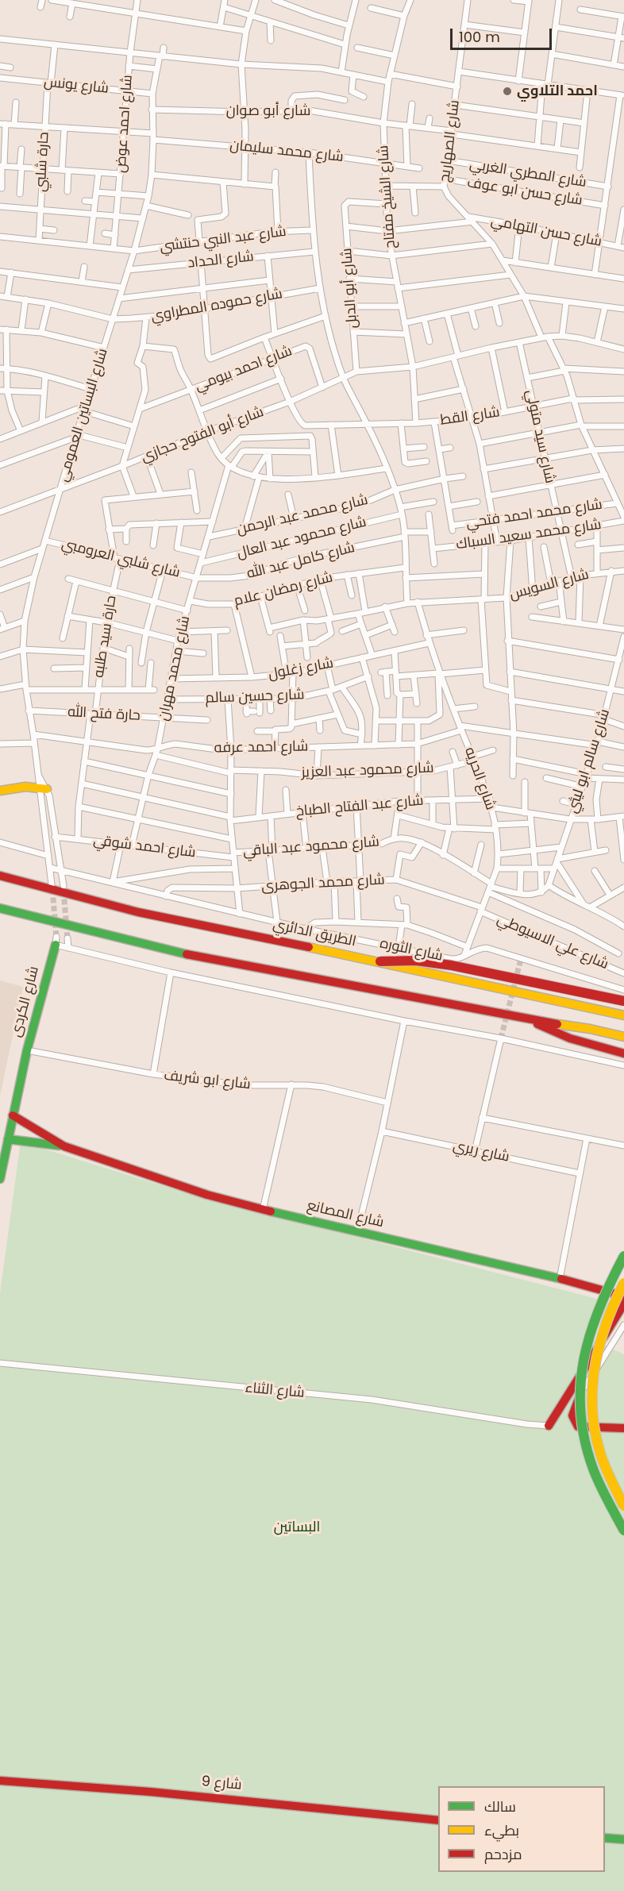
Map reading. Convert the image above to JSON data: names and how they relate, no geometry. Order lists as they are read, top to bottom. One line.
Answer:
{"streets":{"main road":["الطريق الدائري","شارع الكردى","شارع المصانع","شارع 9"],"street":["شارع يونس","شارع أبو صوان","شارع احمد عوض","شارع الصهاريج","شارع محمد سليمان","حارة شلبي","شارع المطري الغربي","شارع حسن ابو عوف","شارع الشيخ مفتاح","شارع حسن التهامي","شارع عبد النبي حنتشي","شارع الحداد","شارع أبو الدبل","شارع حموده المطراوي","شارع احمد بيومي","شارع البساتين العمومي","شارع القط","شارع أبو الفتوح حجازي","شارع سيد متولي","شارع محمد احمد فتحي","شارع محمد عبد الرحمن","شارع محمد سعيد السباك","شارع محمود عبد العال","شارع شلبي العرومبي","شارع كامل عبد الله","شارع السويس","شارع رمضان علام","حارة سيد طلبه","شارع محمد مهران","شارع زغلول","شارع حسين سالم","حارة فتح الله","شارع احمد عرفه","شارع سالم ابو ليثي","شارع محمود عبد العزيز","شارع الحريه","شارع عبد الفتاح الطباخ","شارع احمد شوقي","شارع محمود عبد الباقي","شارع محمد الجوهرى","شارع علي الاسيوطي","شارع الثوره","شارع ابو شريف","شارع ريري","شارع الثناء"]},"crossings":[["شارع يونس","شارع احمد عوض"],["شارع يونس","حارة شلبي"],["شارع يونس","شارع البساتين العمومي"],["شارع أبو صوان","شارع الصهاريج"],["شارع أبو صوان","شارع الشيخ مفتاح"],["شارع أبو صوان","شارع البساتين العمومي"],["شارع احمد عوض","شارع محمد سليمان"],["شارع احمد عوض","شارع عبد النبي حنتشي"],["شارع الصهاريج","شارع المطري الغربي"],["شارع الصهاريج","شارع حسن ابو عوف"],["شارع الصهاريج","شارع حسن التهامي"],["شارع محمد سليمان","حارة شلبي"],["شارع محمد سليمان","شارع الشيخ مفتاح"],["شارع محمد سليمان","شارع البساتين العمومي"],["حارة شلبي","شارع عبد النبي حنتشي"],["شارع الشيخ مفتاح","شارع أبو الدبل"],["شارع الشيخ مفتاح","شارع القط"],["شارع عبد النبي حنتشي","شارع البساتين العمومي"],["شارع الحداد","شارع البساتين العمومي"],["شارع أبو الدبل","شارع أبو الفتوح حجازي"],["شارع حموده المطراوي","شارع البساتين العمومي"],["شارع احمد بيومي","شارع أبو الفتوح حجازي"],["شارع البساتين العمومي","شارع أبو الفتوح حجازي"],["شارع البساتين العمومي","شارع شلبي العرومبي"],["شارع البساتين العمومي","حارة فتح الله"],["شارع البساتين العمومي","شارع احمد عرفه"],["شارع البساتين العمومي","شارع احمد شوقي"],["شارع البساتين العمومي","شارع الثوره"],["شارع القط","شارع أبو الفتوح حجازي"],["شارع القط","شارع سيد متولي"],["شارع سيد متولي","شارع محمد احمد فتحي"],["شارع سيد متولي","شارع محمد سعيد السباك"],["شارع سيد متولي","شارع السويس"],["شارع محمد عبد الرحمن","شارع محمد مهران"],["شارع محمود عبد العال","شارع محمد مهران"],["شارع شلبي العرومبي","شارع كامل عبد الله"],["شارع شلبي العرومبي","حارة سيد طلبه"],["شارع شلبي العرومبي","شارع محمد مهران"],["شارع كامل عبد الله","شارع محمد مهران"],["شارع السويس","شارع رمضان علام"],["شارع السويس","شارع الحريه"],["شارع رمضان علام","شارع محمد مهران"],["حارة سيد طلبه","حارة فتح الله"],["حارة سيد طلبه","شارع احمد عرفه"],["حارة سيد طلبه","شارع احمد شوقي"],["شارع محمد مهران","شارع زغلول"],["شارع محمد مهران","شارع حسين سالم"],["شارع محمد مهران","حارة فتح الله"],["شارع محمد مهران","شارع احمد عرفه"],["شارع محمد مهران","شارع محمود عبد العزيز"],["شارع محمد مهران","شارع احمد شوقي"],["شارع زغلول","شارع الحريه"],["شارع احمد عرفه","شارع محمود عبد العزيز"],["شارع احمد عرفه","شارع الحريه"],["شارع محمود عبد العزيز","شارع الحريه"],["شارع الحريه","شارع عبد الفتاح الطباخ"],["شارع الحريه","شارع محمود عبد الباقي"],["شارع الحريه","شارع محمد الجوهرى"],["شارع الحريه","شارع علي الاسيوطي"],["شارع الحريه","شارع الثوره"],["شارع احمد شوقي","شارع محمود عبد الباقي"],["شارع محمد الجوهرى","شارع علي الاسيوطي"],["شارع محمد الجوهرى","شارع الثوره"],["شارع الكردى","شارع ابو شريف"],["شارع الكردى","شارع المصانع"]],"parks":["البساتين"],"places":["احمد التلاوي"],"legend":["سالك","بطيء","مزدحم"],"scale_bar":"100 m"}
